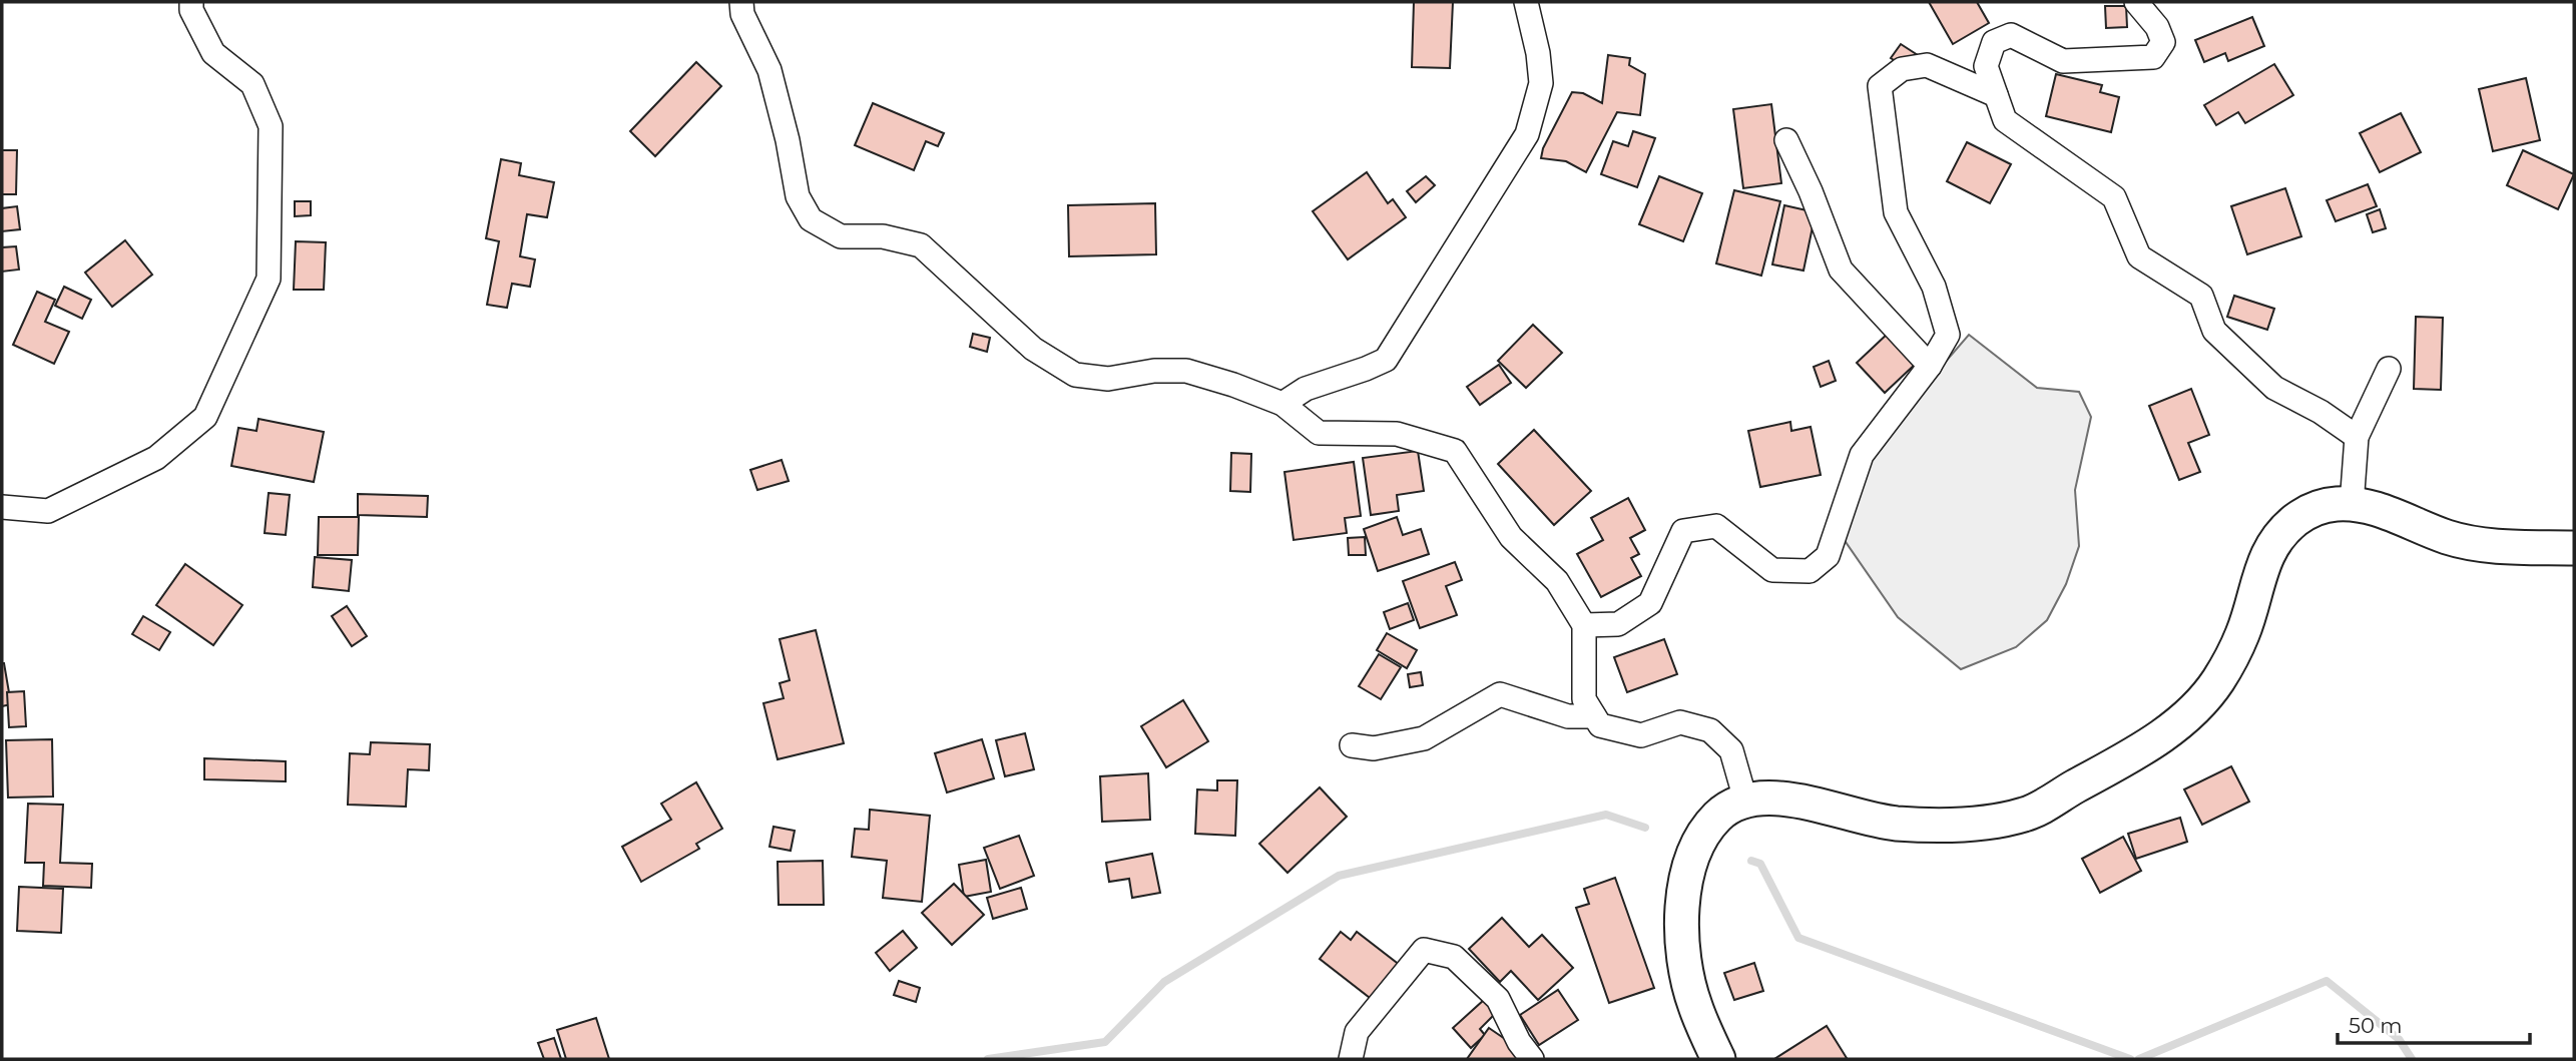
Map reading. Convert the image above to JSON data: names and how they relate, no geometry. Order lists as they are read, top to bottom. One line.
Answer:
{"scale_bar":"50 m"}
